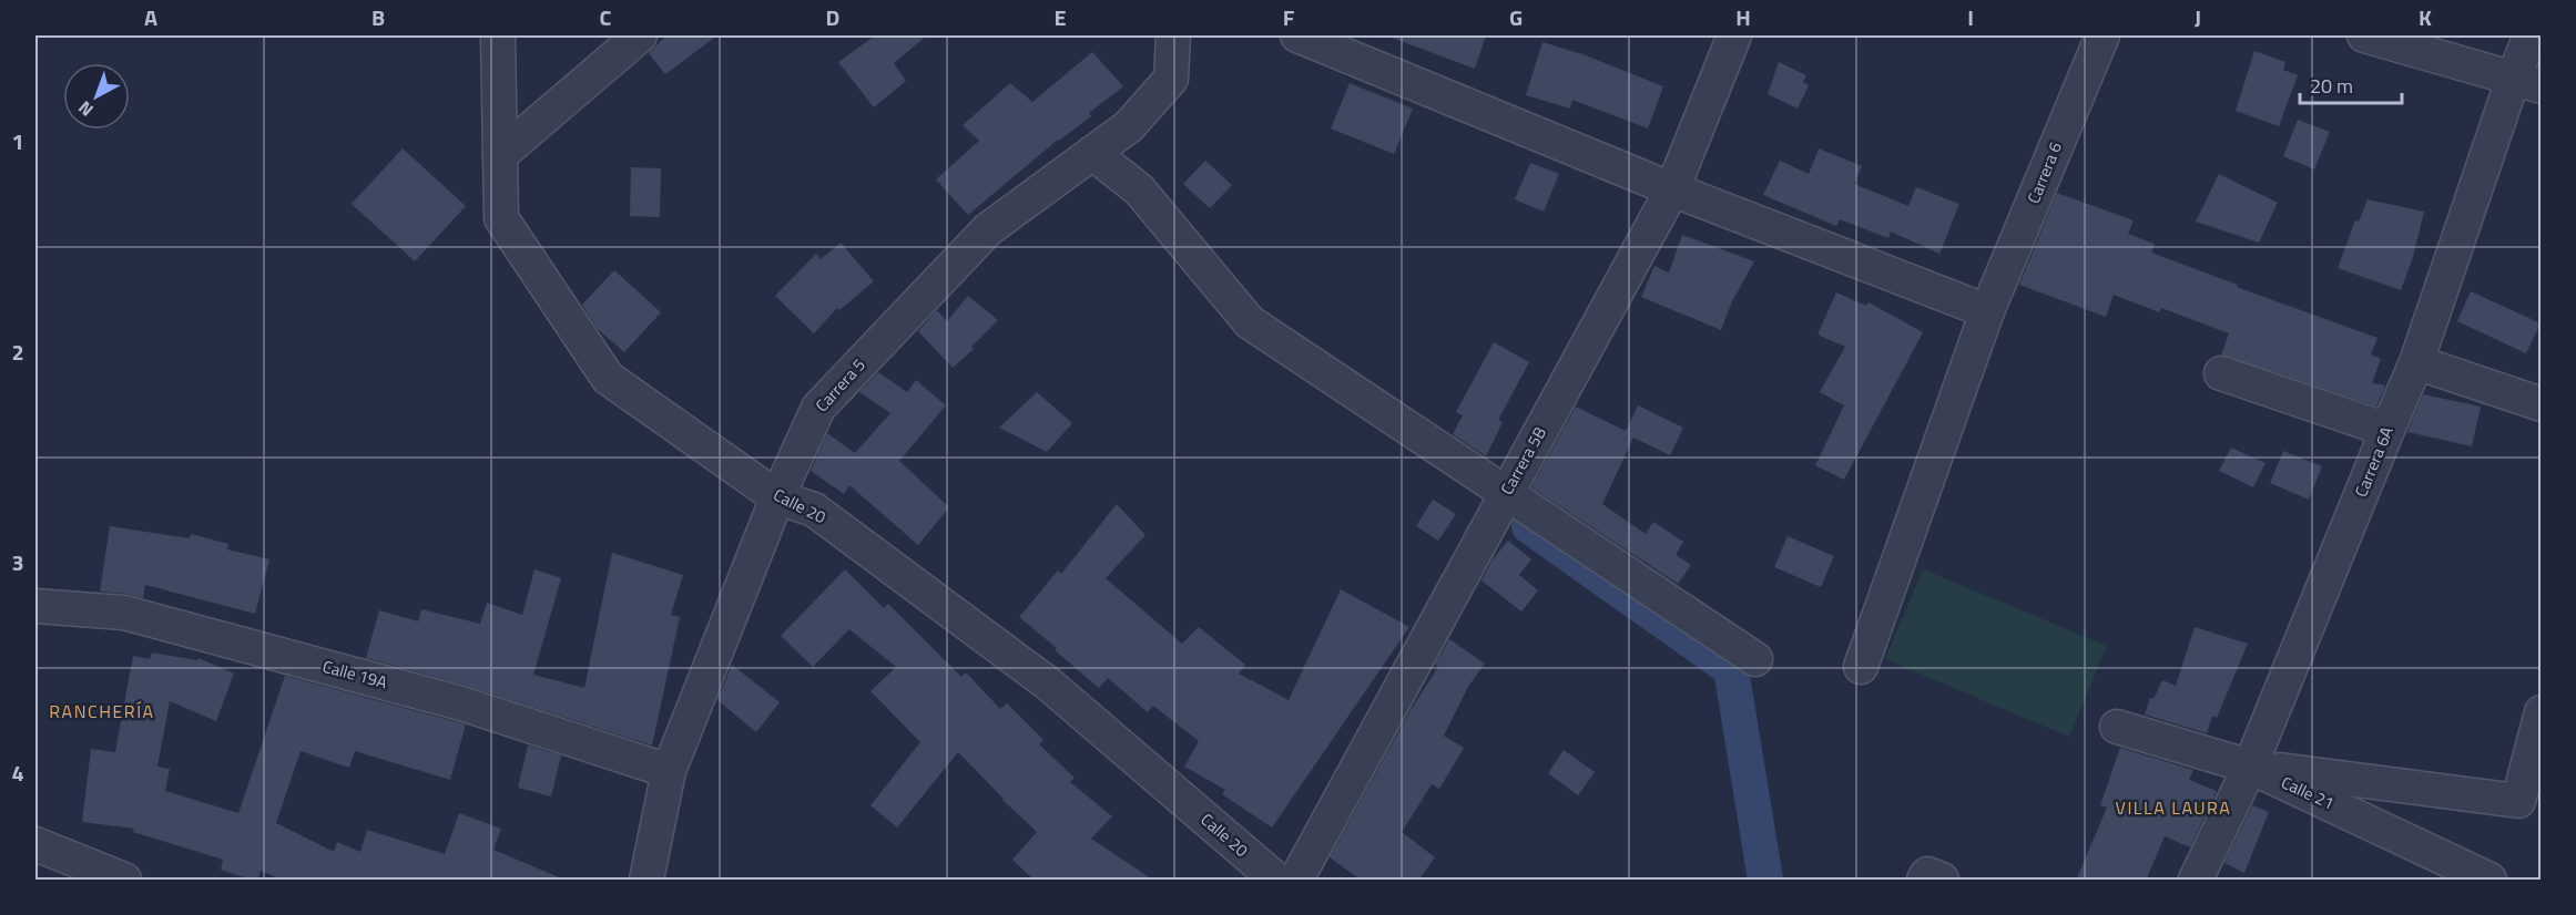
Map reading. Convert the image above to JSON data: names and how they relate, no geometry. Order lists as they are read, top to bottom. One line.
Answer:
{"streets":{"street":["Carrera 6","Carrera 5","Carrera 5B","Carrera 6A","Calle 20","Calle 19A","Calle 21"]},"crossings":[["Carrera 5","Calle 20"],["Carrera 5","Calle 19A"],["Carrera 6A","Calle 21"]],"districts":["RANCHERÍA","VILLA LAURA"],"scale_bar":"20 m","north":"bottom left","grid":{"columns":["A","B","C","D","E","F","G","H","I","J","K"],"rows":["1","2","3","4"]}}
